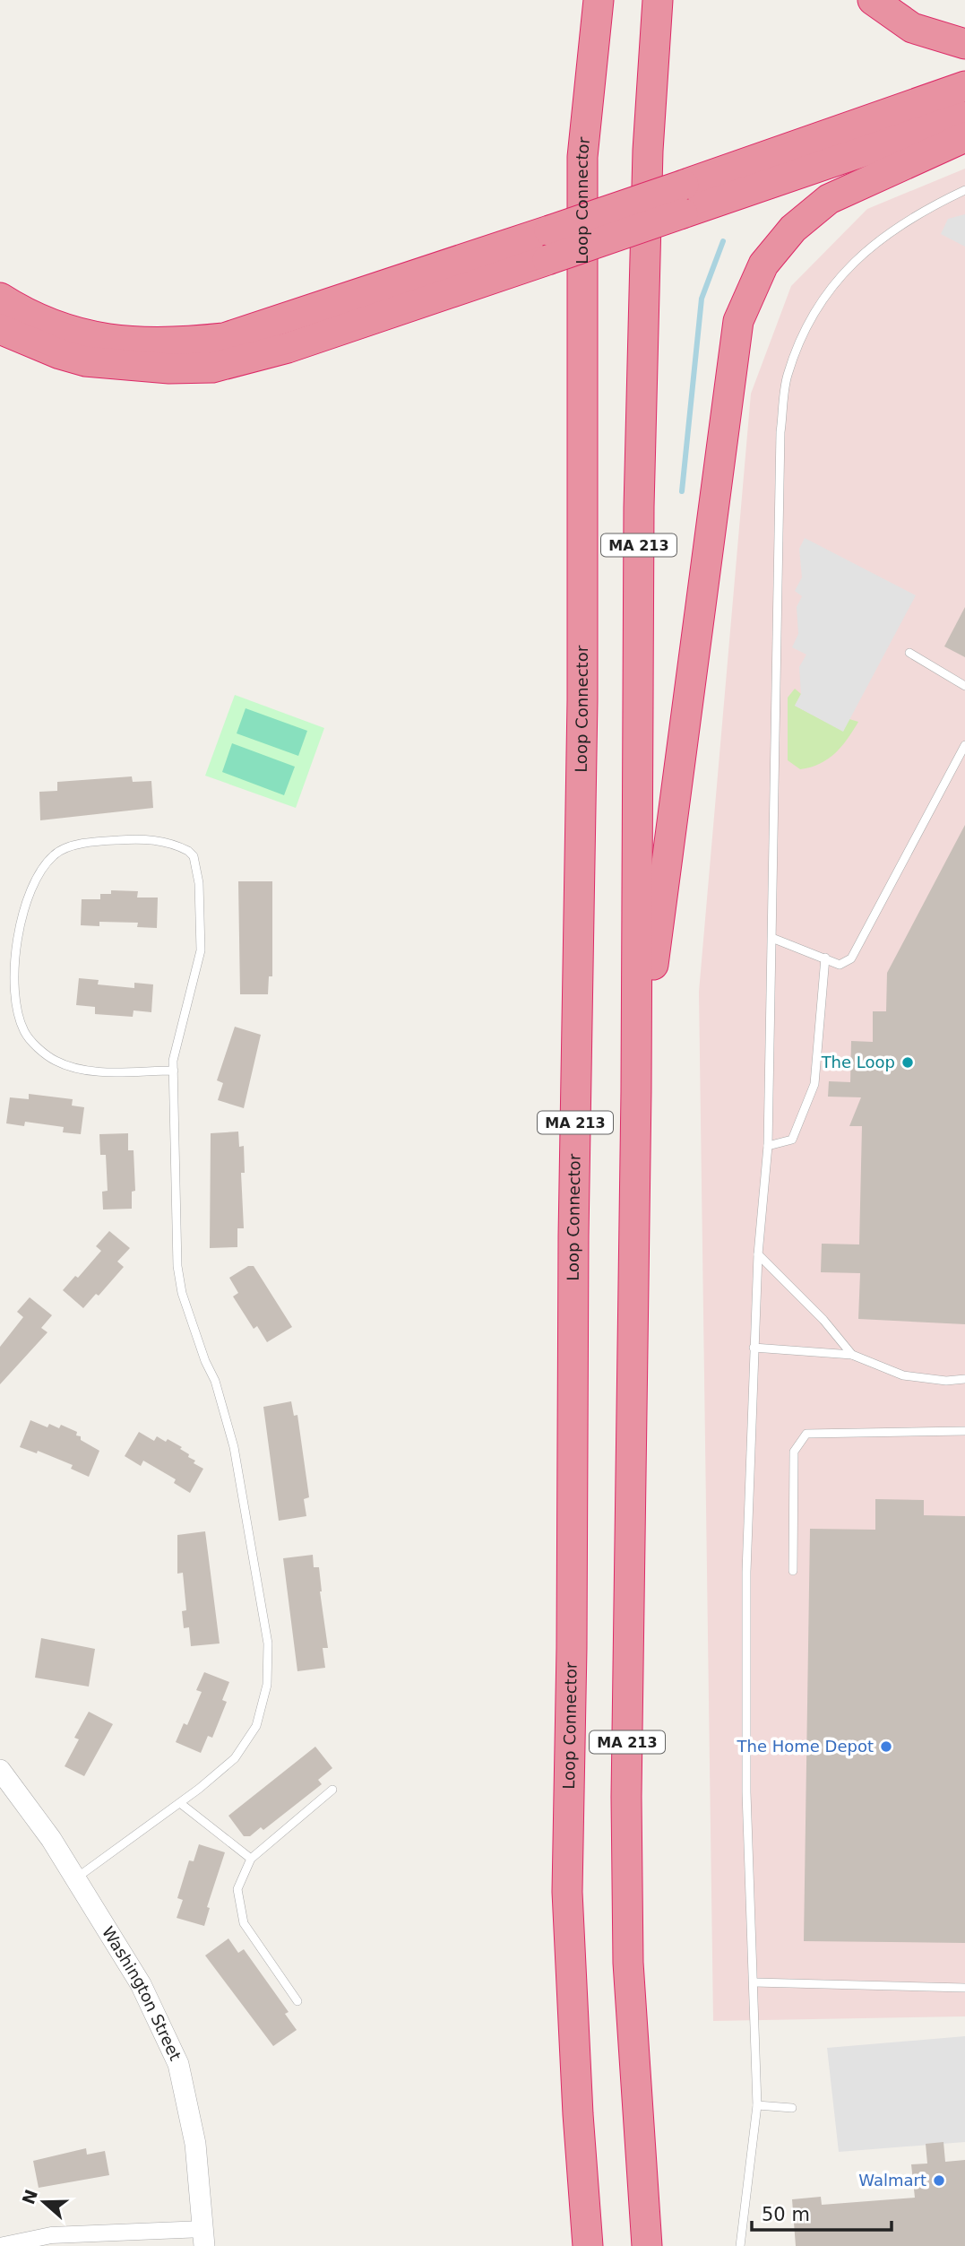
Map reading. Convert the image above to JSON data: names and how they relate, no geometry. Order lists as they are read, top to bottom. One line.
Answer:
{"streets":{"highway":["Loop Connector","MA 213"],"street":["Washington Street"]},"places":["The Loop","The Home Depot","Walmart"],"scale_bar":"50 m","north":"left"}
